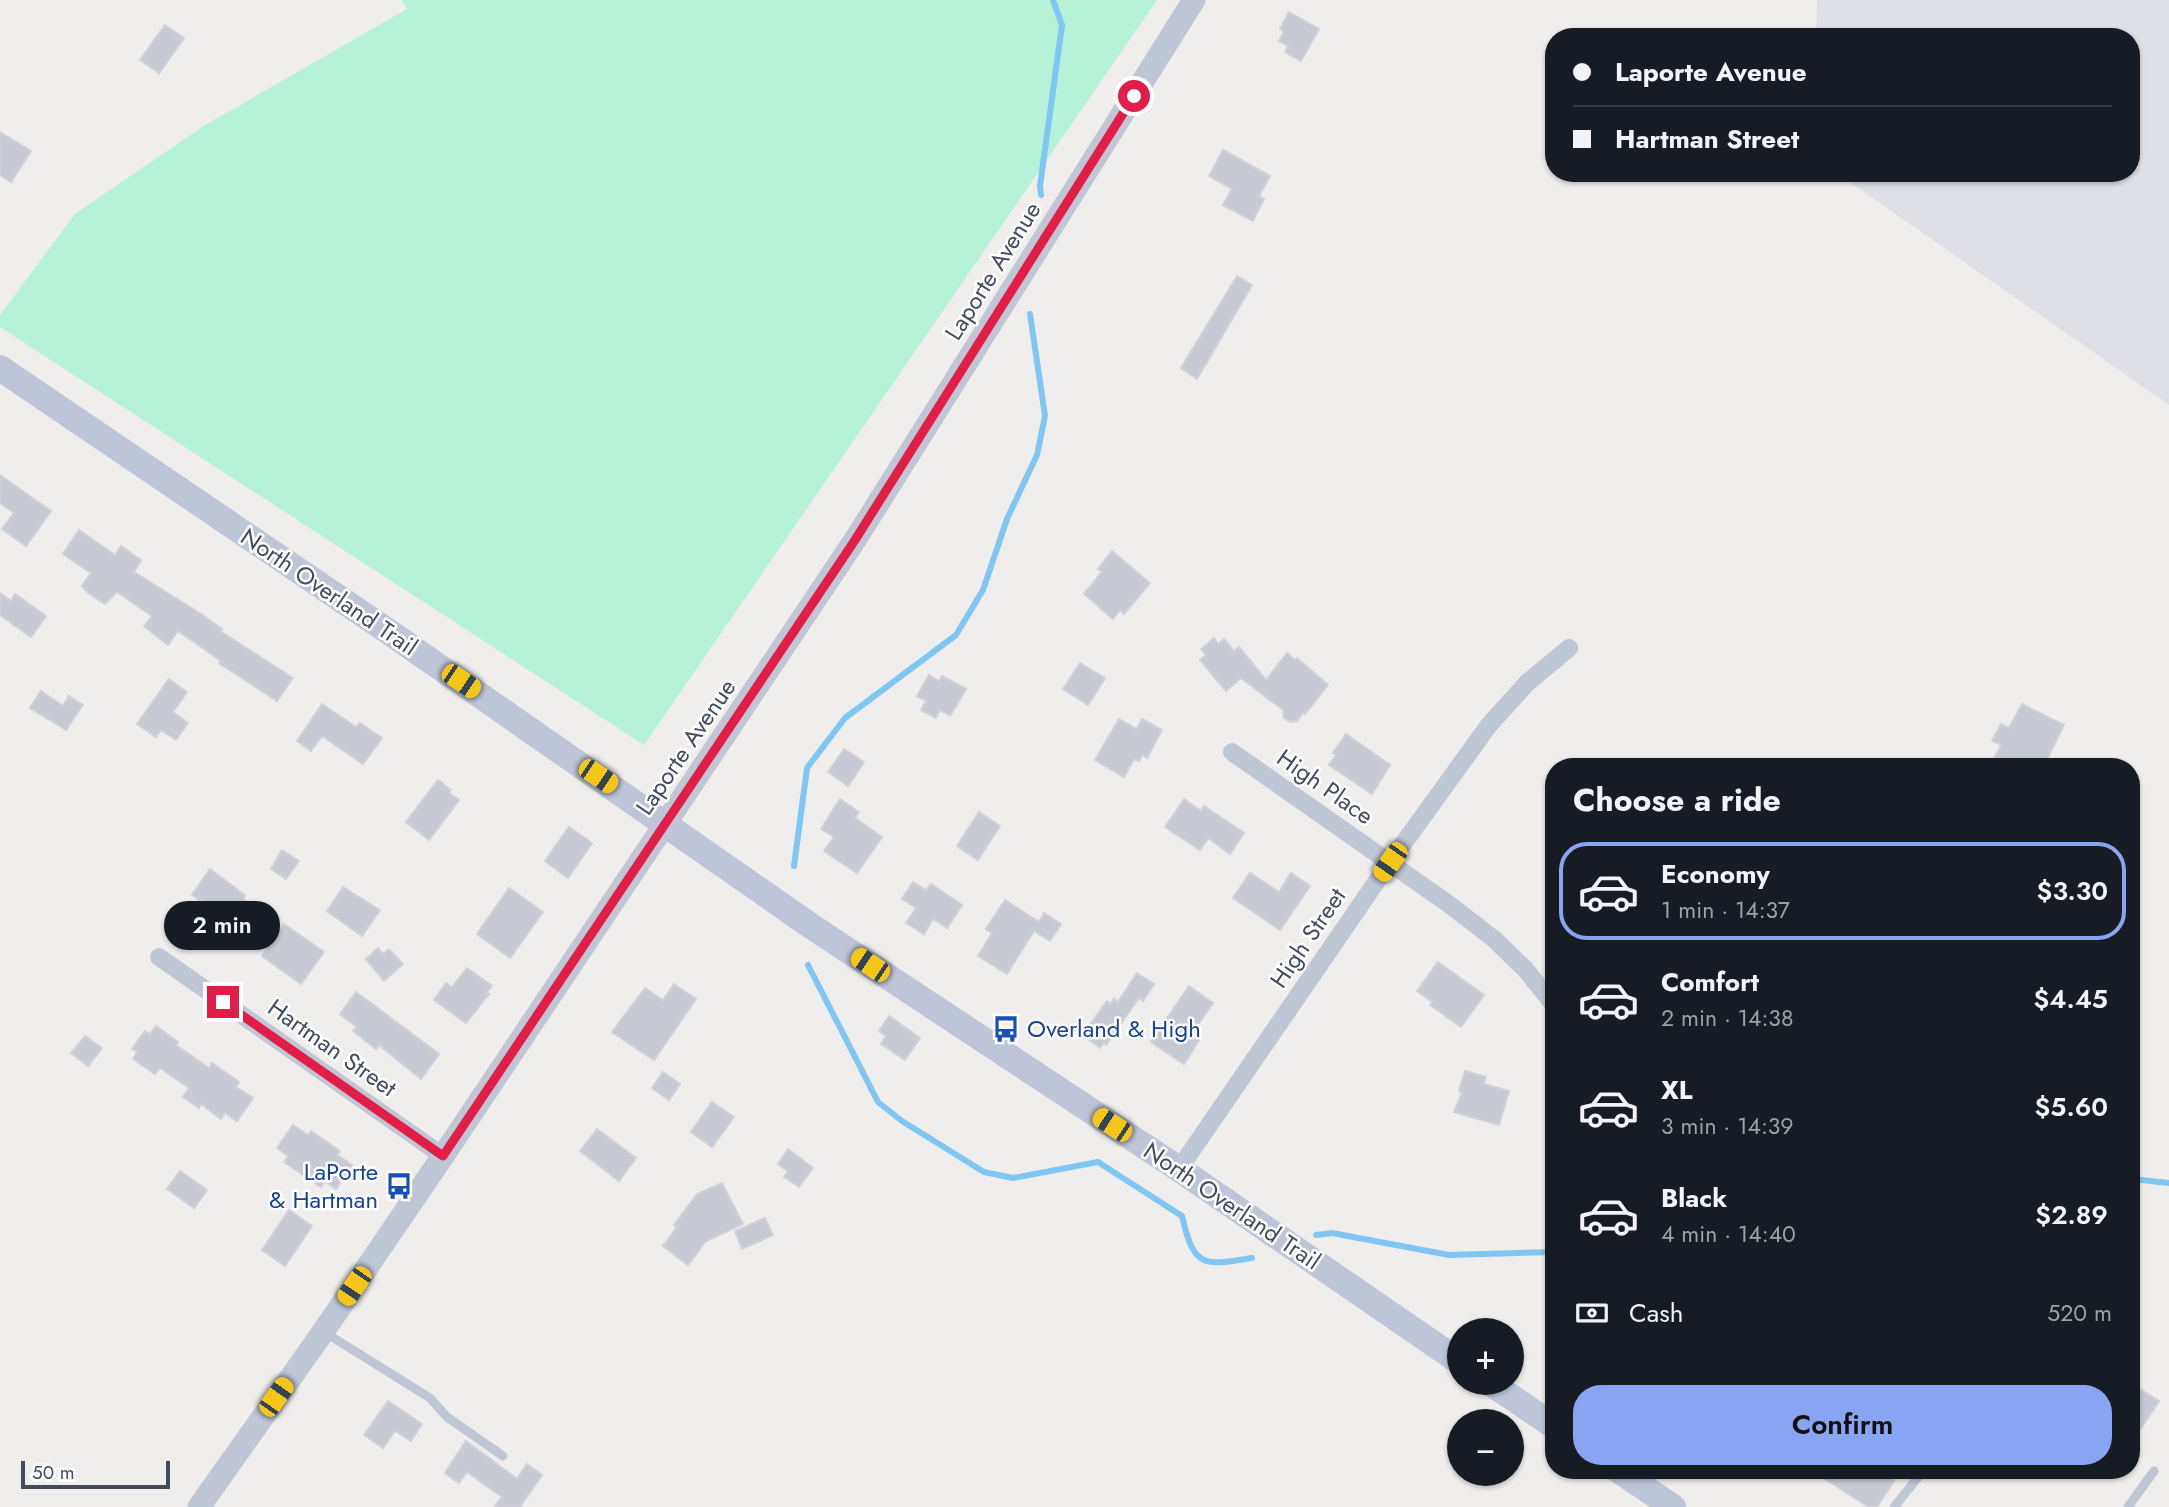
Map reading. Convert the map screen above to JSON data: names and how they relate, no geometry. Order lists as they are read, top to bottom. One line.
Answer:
{"streets":{"main road":["North Overland Trail"],"street":["Laporte Avenue","High Place","High Street","Hartman Street"]},"crossings":[["Laporte Avenue","North Overland Trail"],["Laporte Avenue","Hartman Street"],["North Overland Trail","High Street"],["High Place","High Street"]],"places":{"bus stop":["Overland & High","LaPorte & Hartman"]},"scale_bar":"50 m","page":{"banner":["Laporte Avenue","Hartman Street"],"heading":"Choose a ride","list":[{"name":"Economy","note":"1 min · 14:37","value":"$3.30"},{"name":"Comfort","note":"2 min · 14:38","value":"$4.45"},{"name":"XL","note":"3 min · 14:39","value":"$5.60"},{"name":"Black","note":"4 min · 14:40","value":"$2.89"}],"bubble":"2 min","pay":["Cash","520 m"],"map_buttons":["+","−"],"buttons":"Confirm","scale":"50 m"}}
